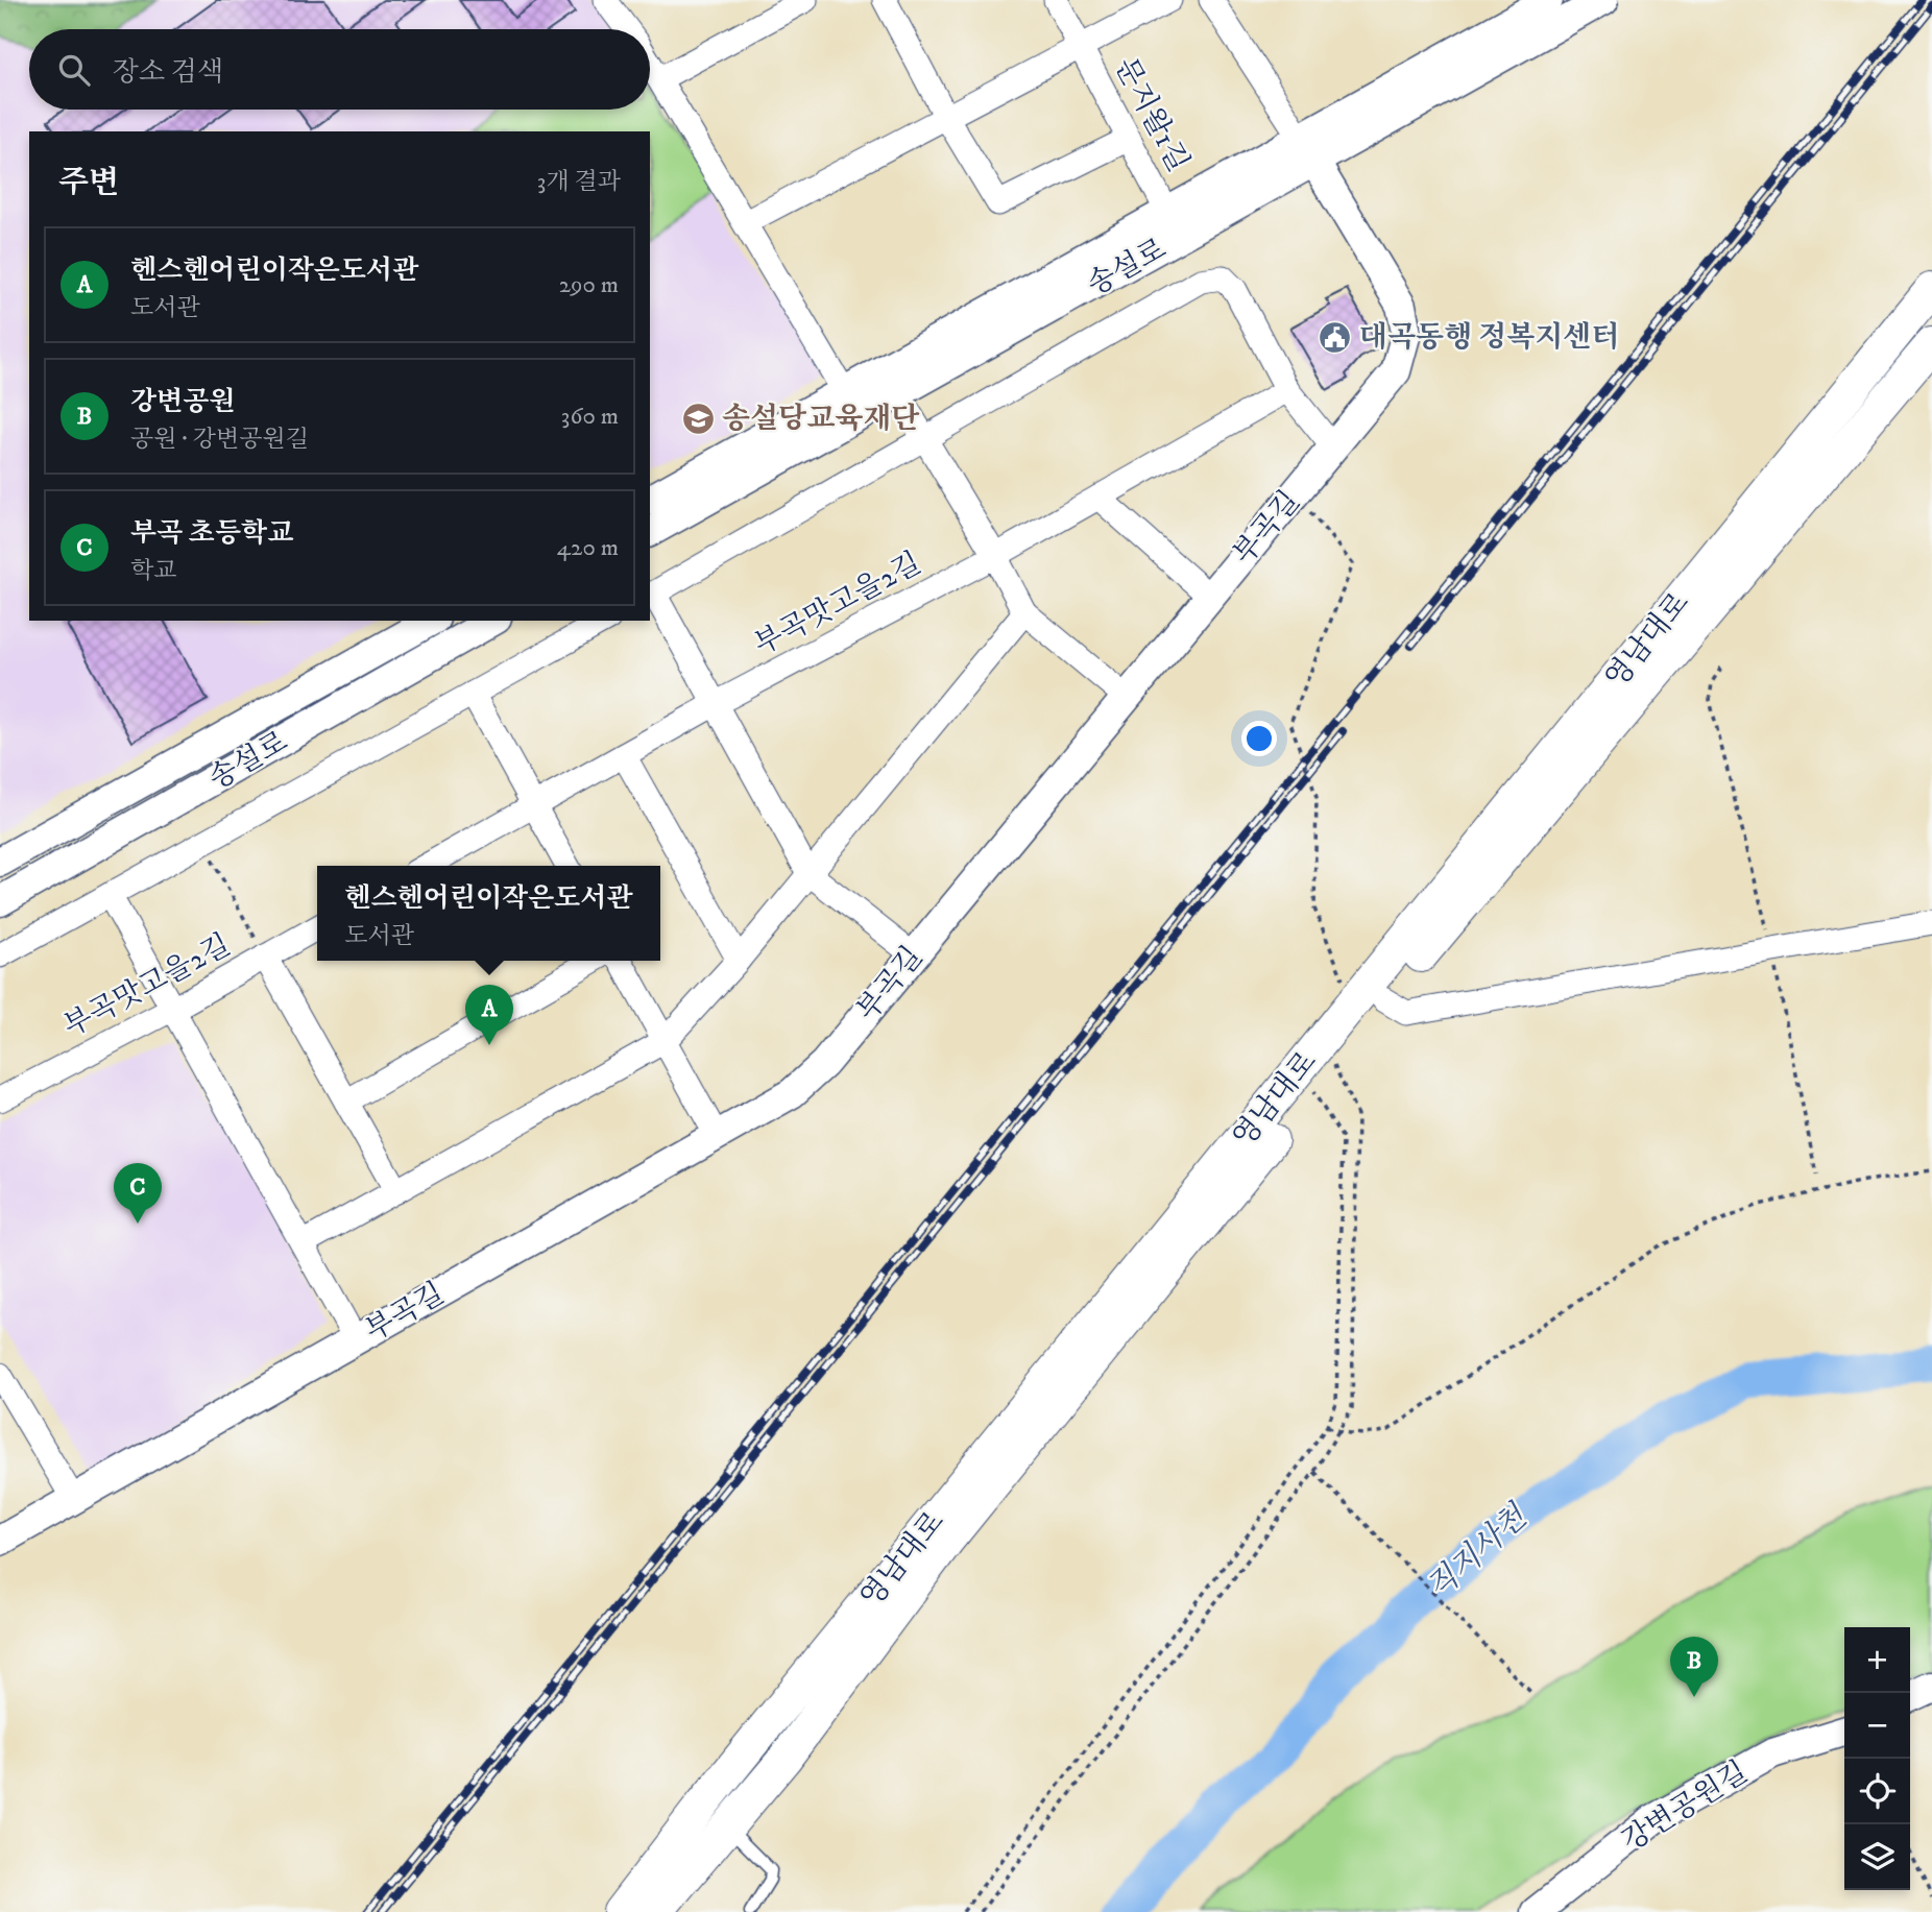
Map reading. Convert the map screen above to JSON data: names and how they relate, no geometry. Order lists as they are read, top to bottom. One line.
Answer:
{"streets":{"main road":["영남대로"],"street":["문지왈1길","송설로","부곡길","부곡맛고을2길","강변공원길"]},"crossings":[["문지왈1길","송설로"],["송설로","부곡길"]],"water":["직지사천"],"places":{"public building":["대곡동행 정복지센터"],"school or university":["송설당교육재단"]},"page":{"search":"장소 검색","heading":["주변","3개 결과"],"list":[{"mark":"A","name":"헨스헨어린이작은도서관","note":"도서관","value":"290 m"},{"mark":"B","name":"강변공원","note":"공원 · 강변공원길","value":"360 m"},{"mark":"C","name":"부곡 초등학교","note":"학교","value":"420 m"}],"popup":["헨스헨어린이작은도서관","도서관"],"pins":["A","C","B"],"map_buttons":["+","−"]}}
